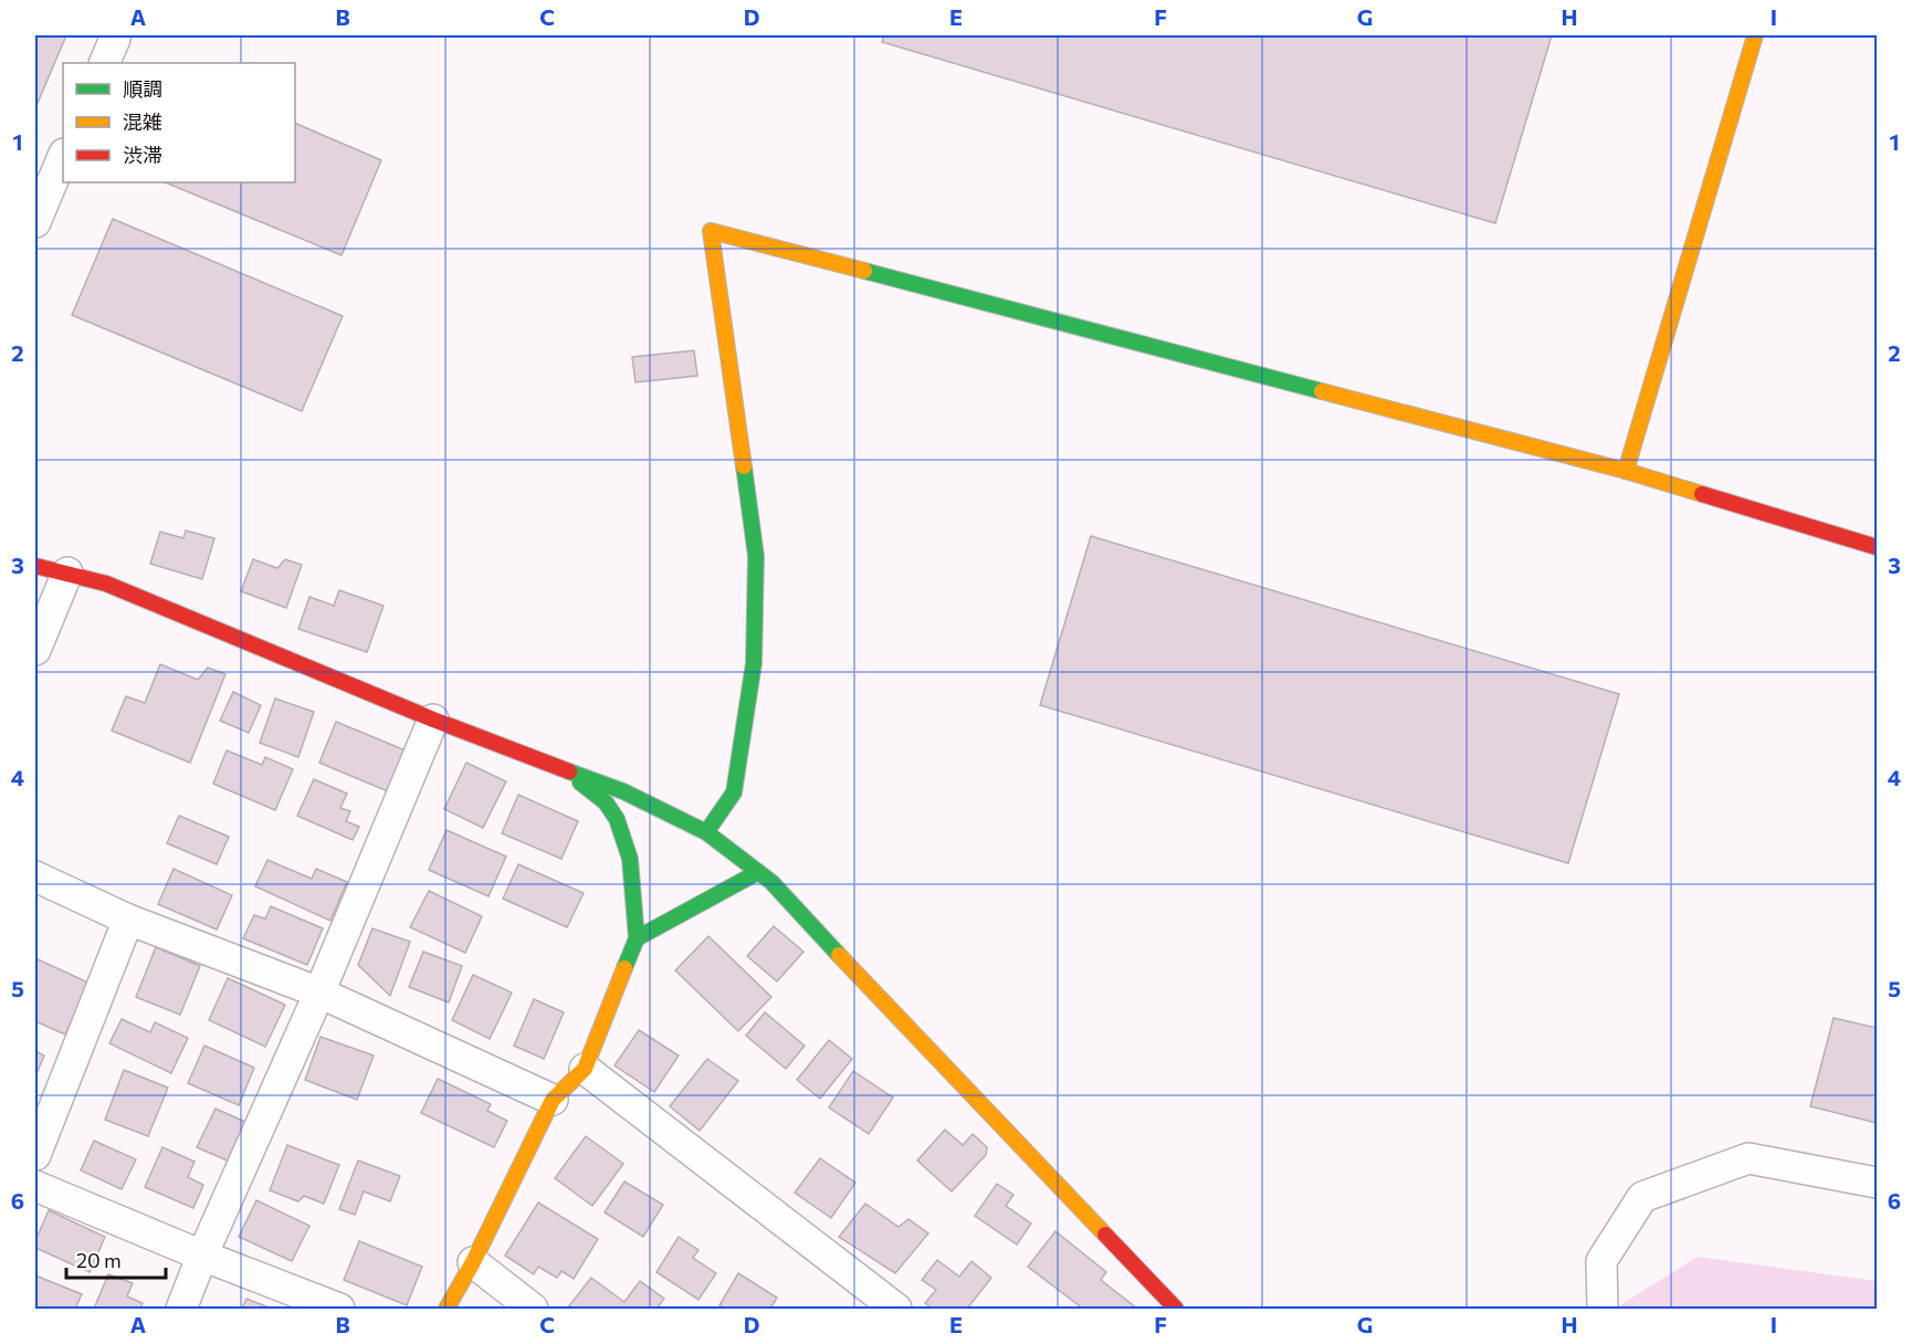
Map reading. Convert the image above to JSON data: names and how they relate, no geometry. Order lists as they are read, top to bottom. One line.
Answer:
{"legend":["順調","混雑","渋滞"],"scale_bar":"20 m","grid":{"columns":["A","B","C","D","E","F","G","H","I"],"rows":["1","2","3","4","5","6"]}}
